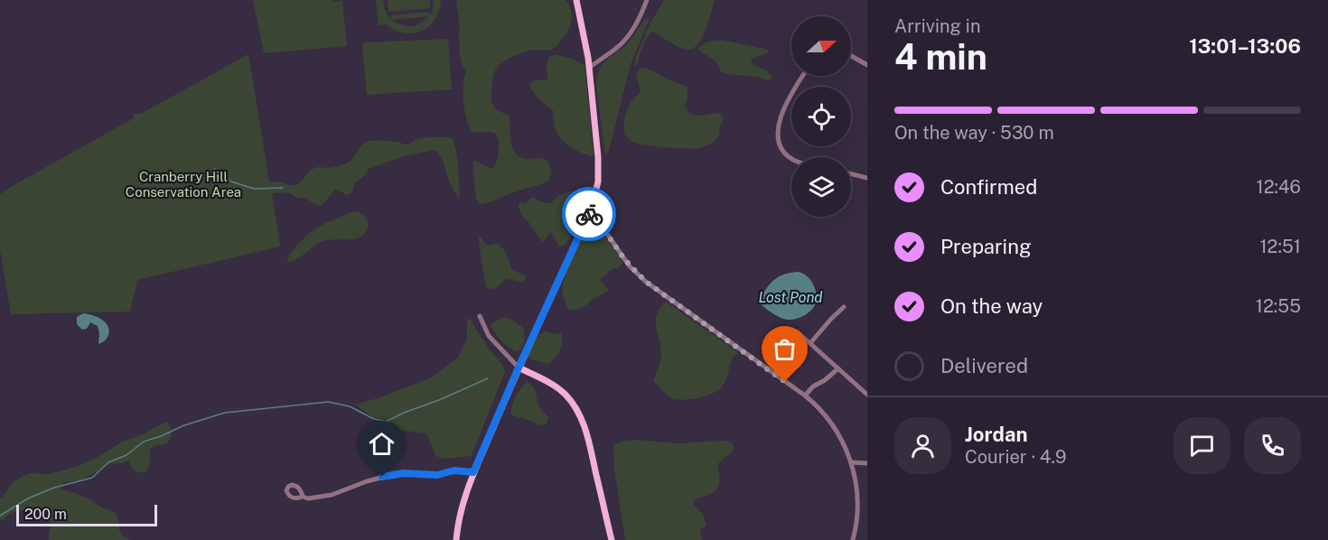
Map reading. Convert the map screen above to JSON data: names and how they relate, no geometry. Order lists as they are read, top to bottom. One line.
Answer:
{"water":["Lost Pond"],"parks":["Cranberry Hill Conservation Area"],"scale_bar":"200 m","north":"right","page":{"heading":["4 min","Arriving in","13:01–13:06"],"panel":["Jordan","Courier · 4.9"],"bar":"On the way · 530 m","list":[["Confirmed","12:46"],["Preparing","12:51"],["On the way","12:55"],"Delivered"],"scale":"200 m"}}
